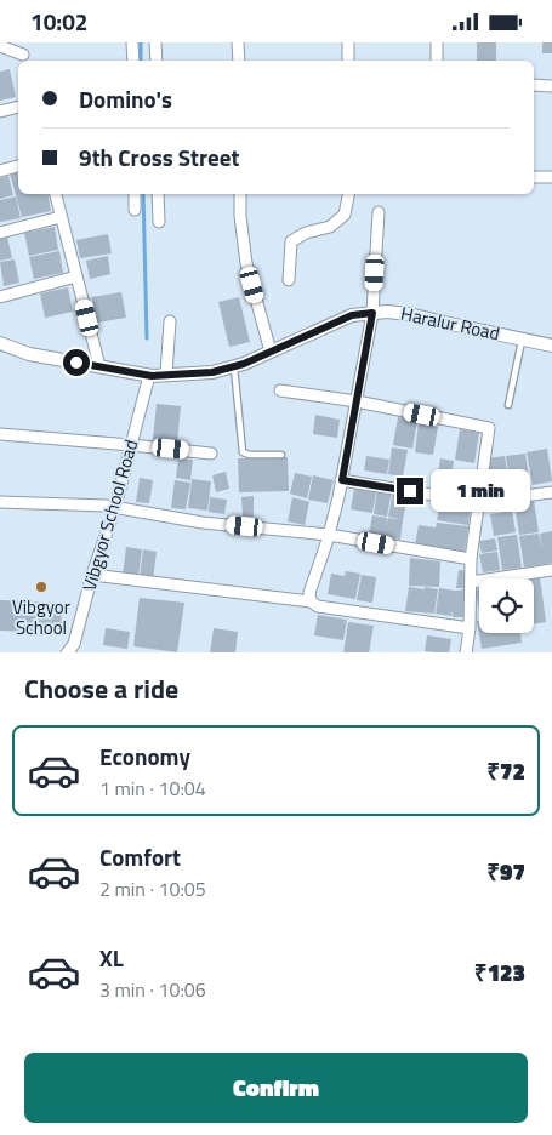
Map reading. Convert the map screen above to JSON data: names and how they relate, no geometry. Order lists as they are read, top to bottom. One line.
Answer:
{"streets":{"street":["Haralur Road","Vibgyor School Road"]},"crossings":[["Haralur Road","Vibgyor School Road"]],"places":["Vibgyor School"],"page":{"status":"10:02","banner":["Domino's","9th Cross Street"],"bubble":"1 min","heading":"Choose a ride","list":[{"name":"Economy","note":"1 min · 10:04","value":"₹72"},{"name":"Comfort","note":"2 min · 10:05","value":"₹97"},{"name":"XL","note":"3 min · 10:06","value":"₹123"}],"buttons":"Confirm"}}
